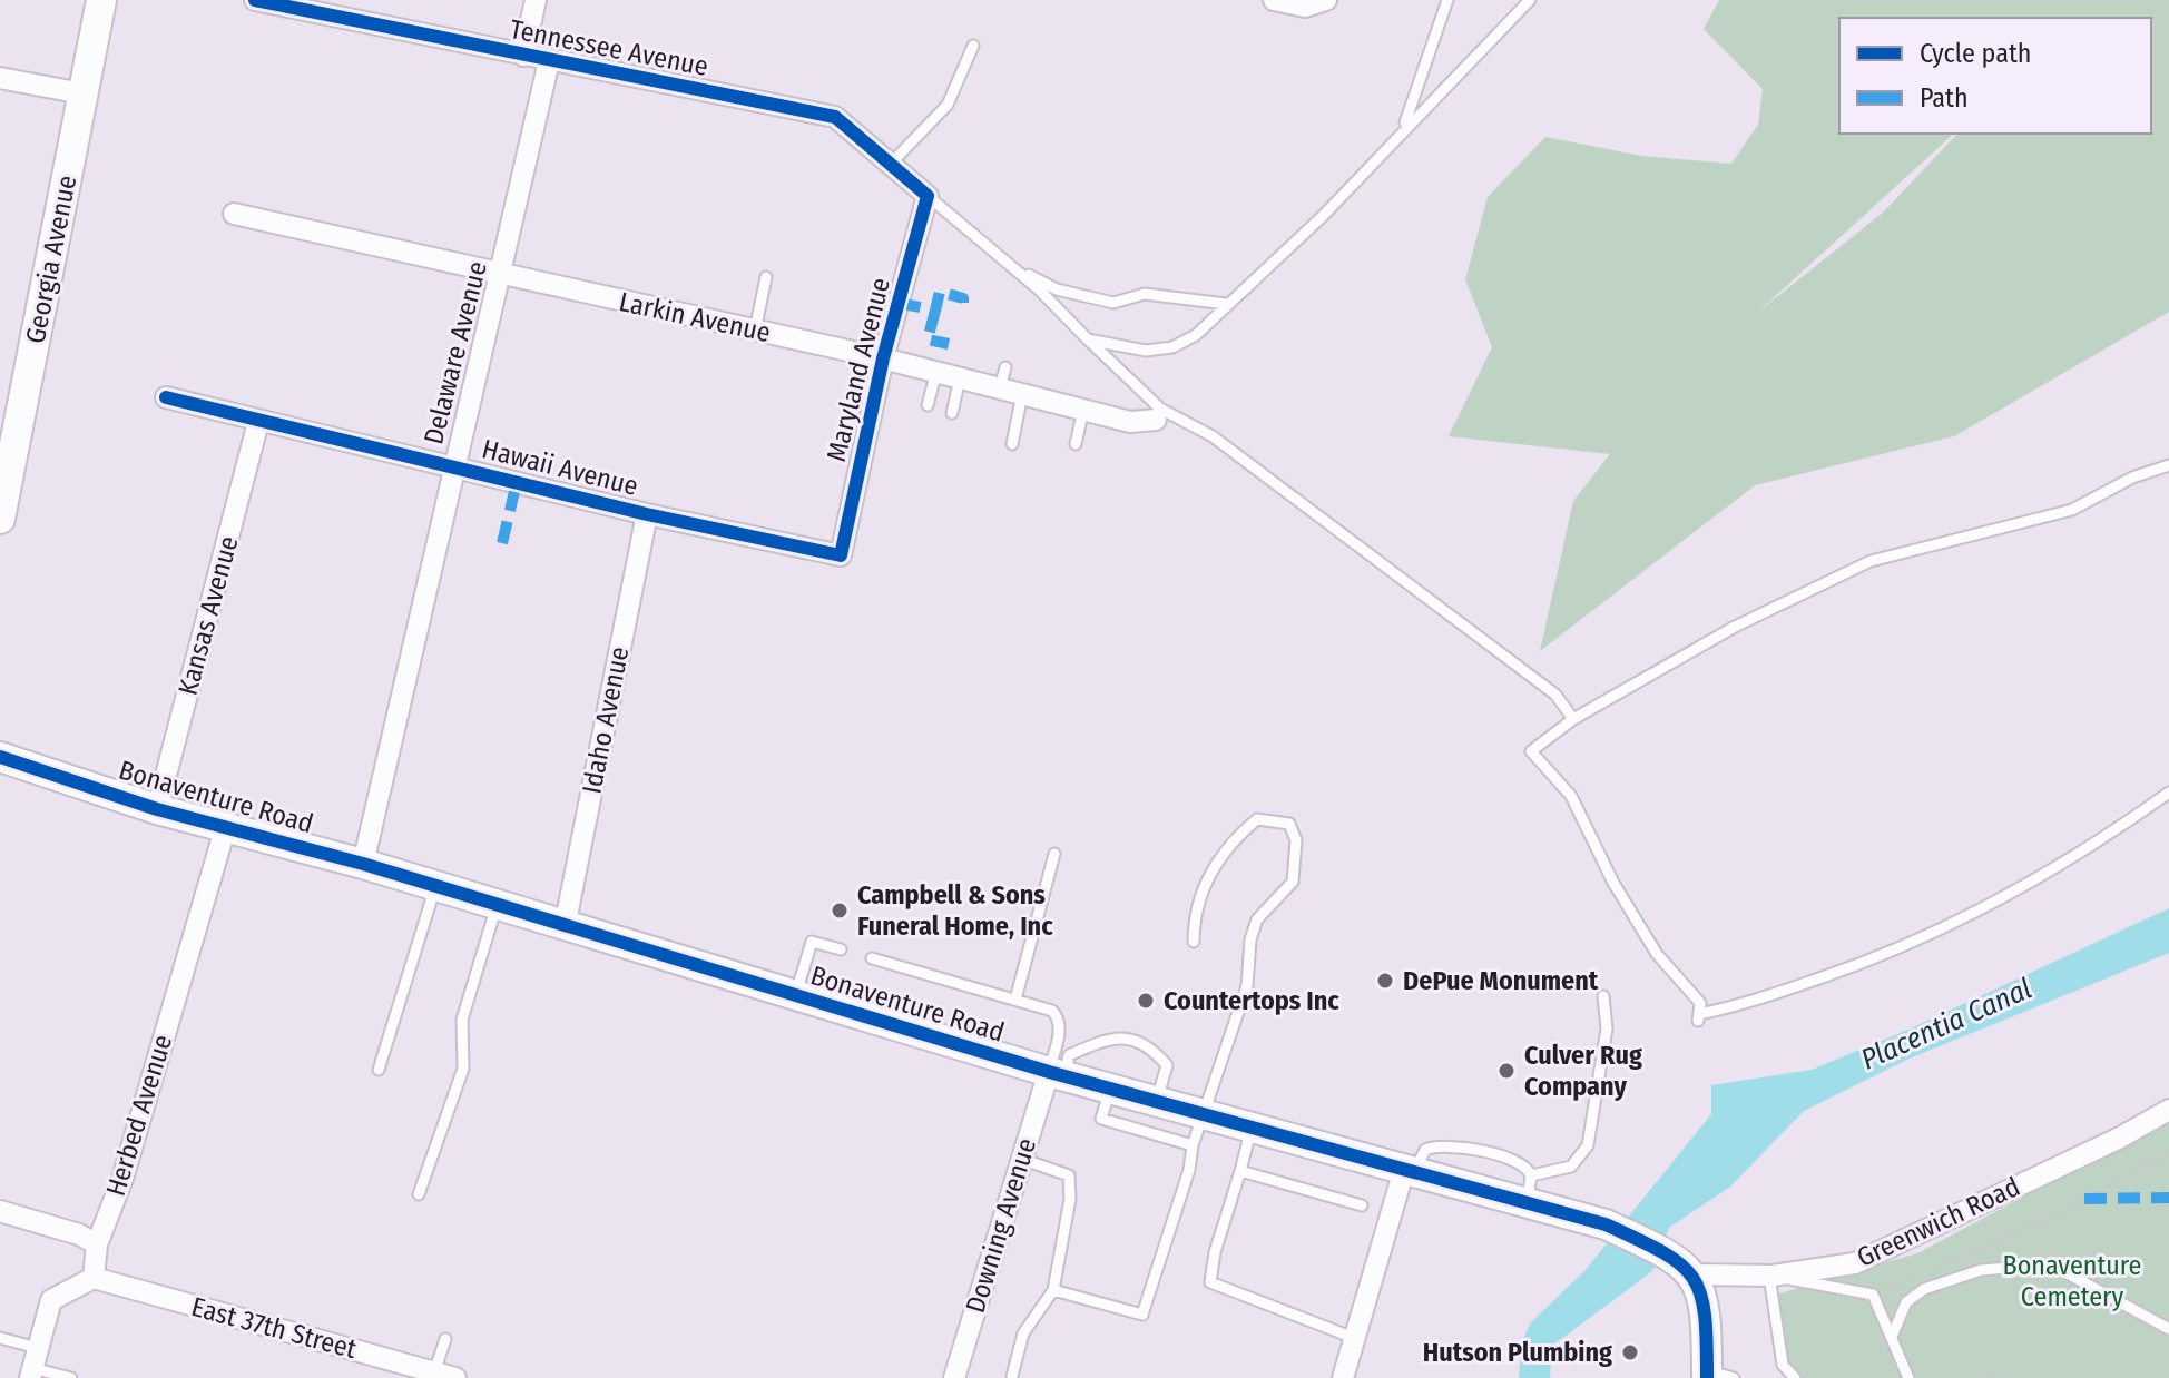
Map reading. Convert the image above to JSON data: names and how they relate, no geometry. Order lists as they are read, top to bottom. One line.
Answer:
{"streets":{"street":["Tennessee Avenue","Georgia Avenue","Larkin Avenue","Delaware Avenue","Maryland Avenue","Hawaii Avenue","Kansas Avenue","Idaho Avenue","Bonaventure Road","Herbed Avenue","Greenwich Road","Downing Avenue","East 37th Street"]},"crossings":[["Tennessee Avenue","Delaware Avenue"],["Tennessee Avenue","Maryland Avenue"],["Larkin Avenue","Delaware Avenue"],["Larkin Avenue","Maryland Avenue"],["Delaware Avenue","Hawaii Avenue"],["Delaware Avenue","Bonaventure Road"],["Maryland Avenue","Hawaii Avenue"],["Hawaii Avenue","Kansas Avenue"],["Hawaii Avenue","Idaho Avenue"],["Kansas Avenue","Bonaventure Road"],["Idaho Avenue","Bonaventure Road"],["Bonaventure Road","Herbed Avenue"],["Bonaventure Road","Greenwich Road"],["Bonaventure Road","Downing Avenue"],["Herbed Avenue","East 37th Street"]],"water":["Placentia Canal"],"parks":["Bonaventure Cemetery"],"places":["Campbell & Sons Funeral Home, Inc","DePue Monument","Countertops Inc","Culver Rug Company","Hutson Plumbing"],"legend":["Cycle path","Path"]}
